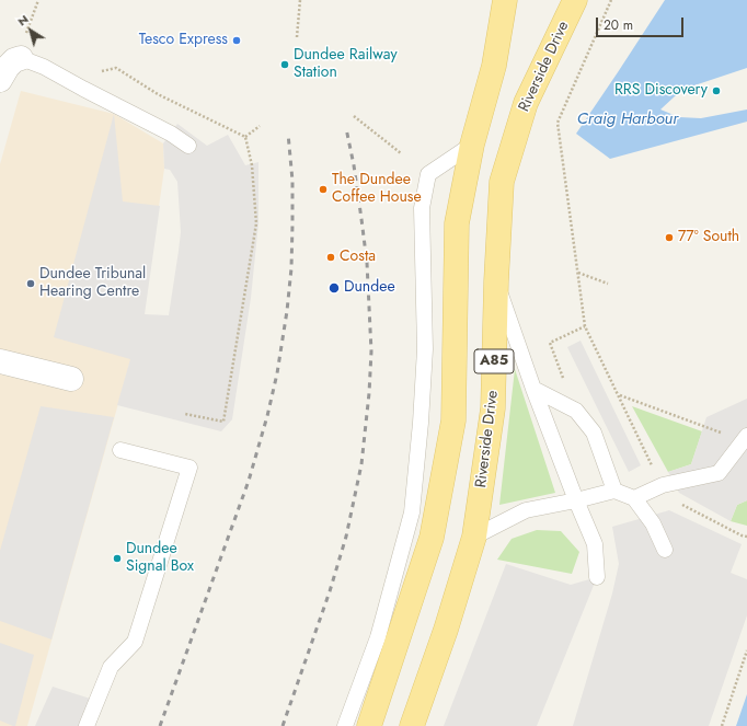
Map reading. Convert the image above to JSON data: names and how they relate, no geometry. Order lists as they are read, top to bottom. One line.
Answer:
{"streets":{"main road":["Riverside Drive","A85"]},"water":["Craig Harbour"],"places":["Tesco Express","Dundee Railway Station","RRS Discovery","The Dundee Coffee House","77º South","Costa","Dundee Tribunal Hearing Centre","Dundee","Dundee Signal Box"],"scale_bar":"20 m","north":"top left"}
